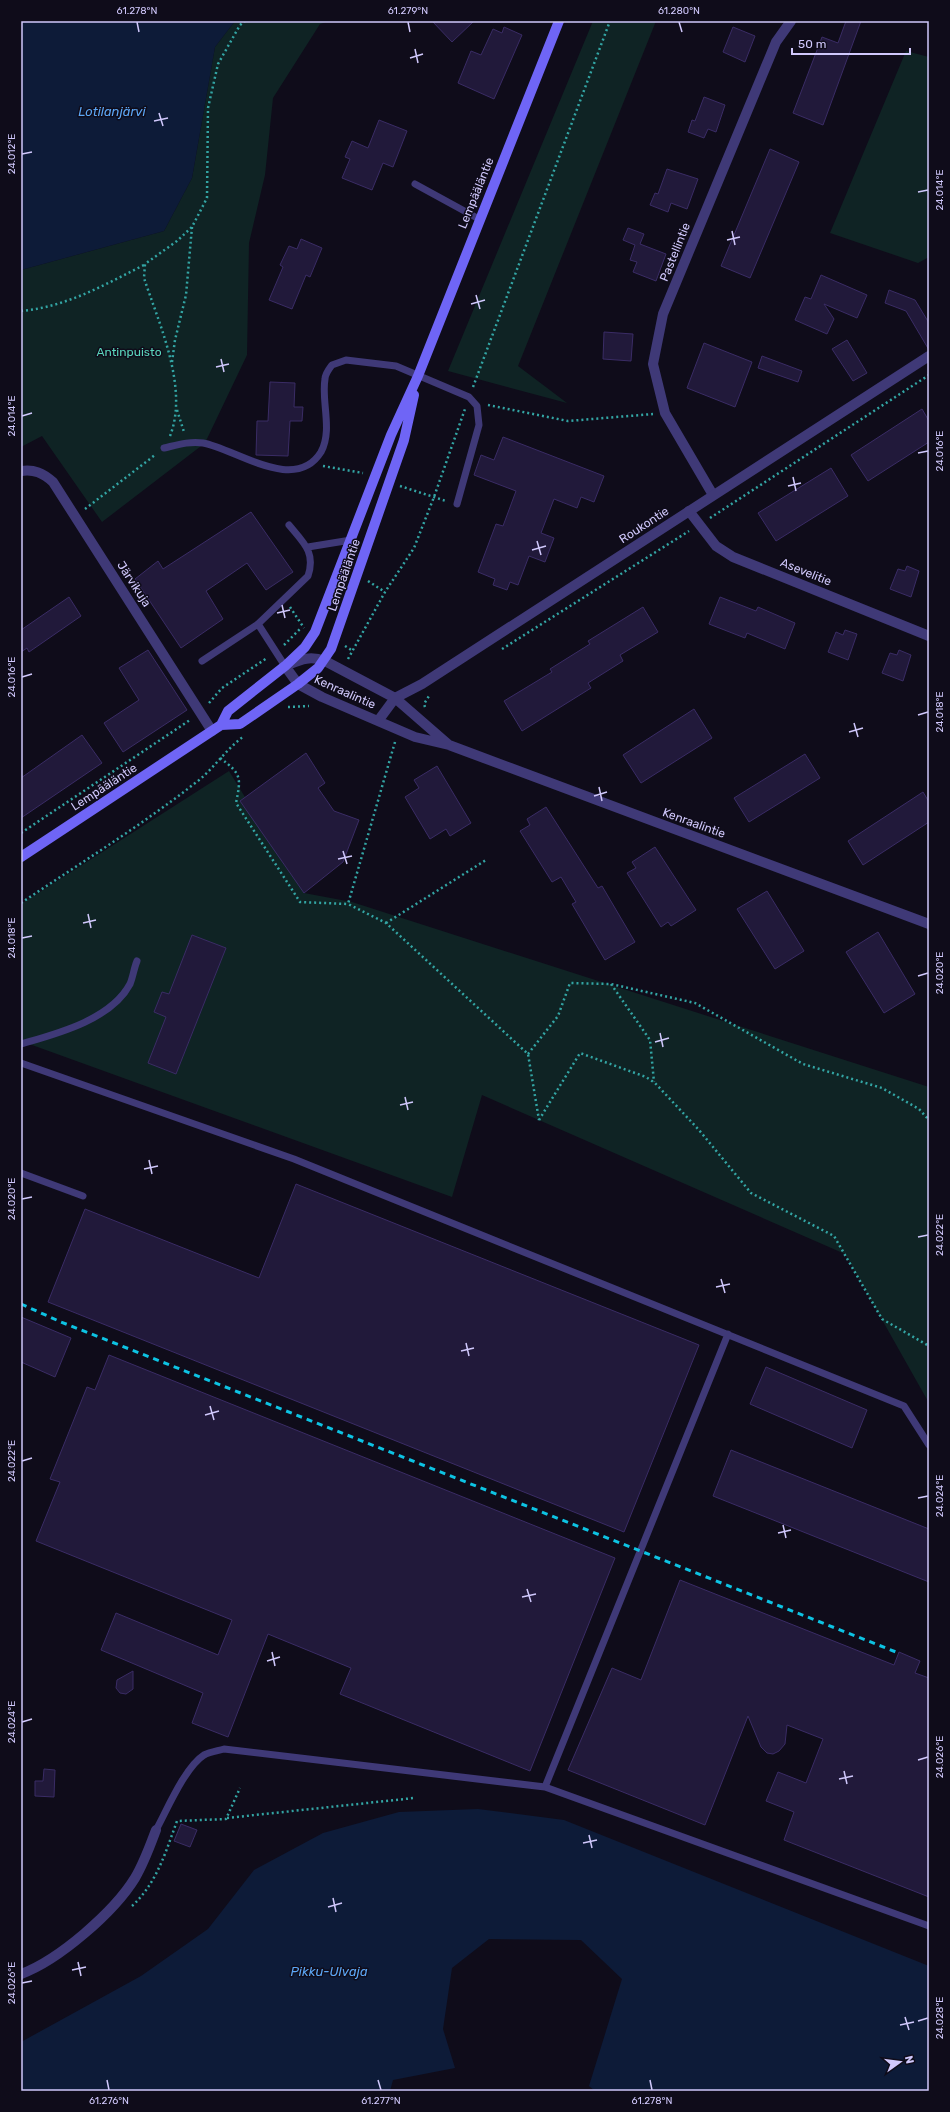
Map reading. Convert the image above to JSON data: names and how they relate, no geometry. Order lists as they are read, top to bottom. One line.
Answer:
{"streets":{"main road":["Lempääläntie"],"street":["Pastellintie","Roukontie","Asevelitie","Järvikuja","Kenraalintie"]},"crossings":[["Lempääläntie","Järvikuja"],["Lempääläntie","Kenraalintie"],["Pastellintie","Roukontie"],["Roukontie","Asevelitie"],["Roukontie","Kenraalintie"]],"water":["Lotilanjärvi","Pikku-Ulvaja"],"parks":["Antinpuisto"],"scale_bar":"50 m","north":"right","coordinates":["61.278°N","61.279°N","61.280°N","24.012°E","24.014°E","24.016°E","24.018°E","24.020°E","24.022°E","24.024°E","24.026°E","24.028°E","61.276°N","61.277°N"]}
